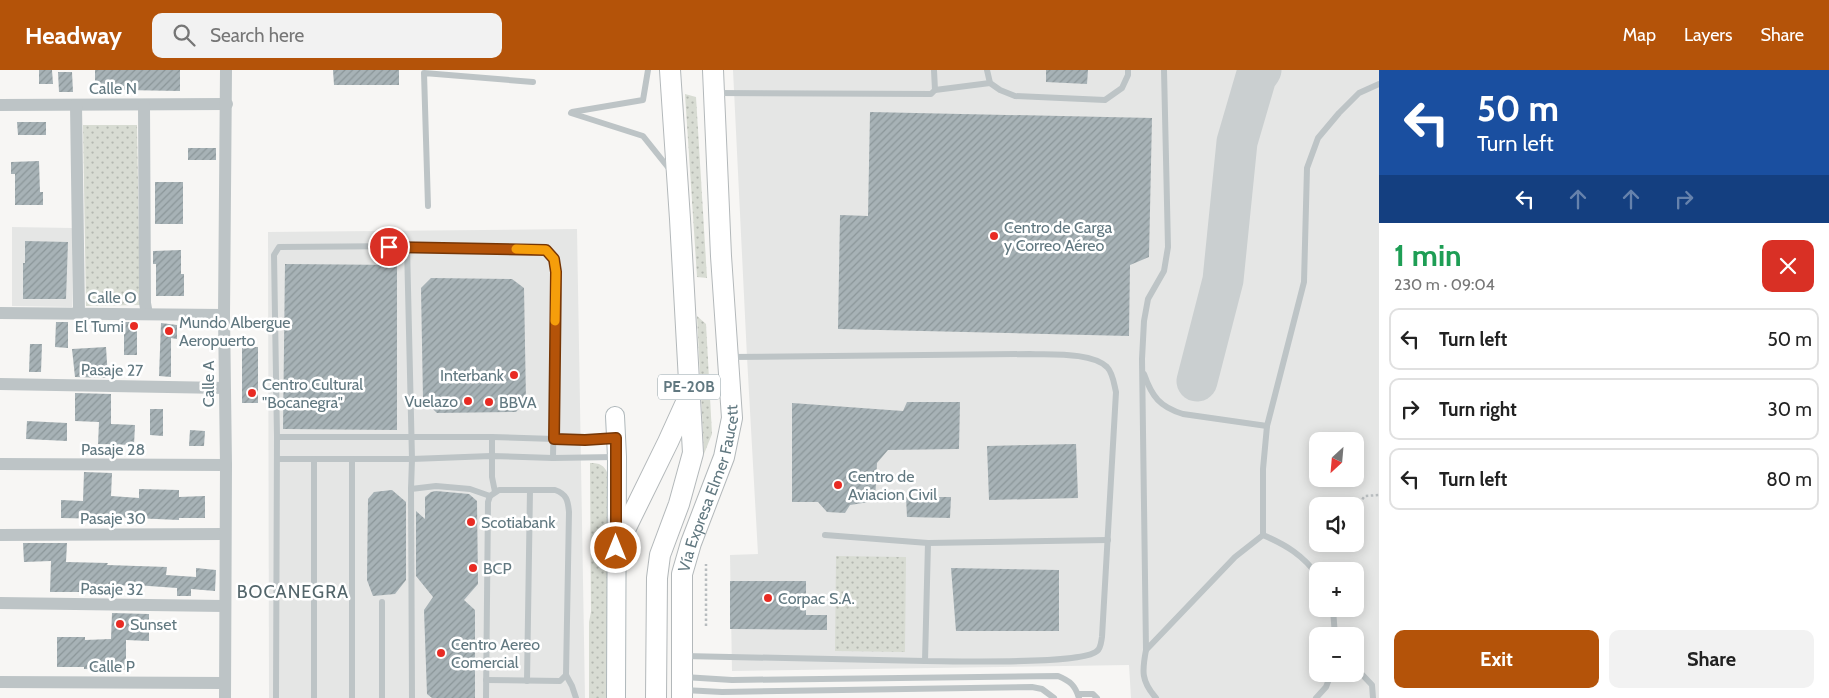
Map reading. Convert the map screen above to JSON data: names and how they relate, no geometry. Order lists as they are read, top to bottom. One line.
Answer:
{"streets":{"highway":["PE-20B","Vía Expresa Elmer Faucett"],"street":["Calle N","Calle O","Pasaje 27","Calle A","Pasaje 28","Pasaje 30","Pasaje 32","Calle P"]},"crossings":[["Calle N","Calle A"],["Calle O","Calle A"],["Pasaje 27","Calle A"],["Calle A","Pasaje 28"],["Calle A","Pasaje 30"],["Calle A","Pasaje 32"],["Calle A","Calle P"]],"districts":["BOCANEGRA"],"places":["Centro de Carga y Correo Aéreo","El Tumi","Mundo Albergue Aeropuerto","Interbank","Centro Cultural \"Bocanegra\"","Vuelazo","BBVA","Centro de Aviacion Civil","Scotiabank","BCP","Corpac S.A.","Sunset","Centro Aereo Comercial"],"north":"bottom left","page":{"header":"Headway","search":"Search here","nav":["Map","Layers","Share"],"turn":["50 m","Turn left"],"heading":["1 min","230 m · 09:04"],"list":[{"name":"Turn left","value":"50 m"},{"name":"Turn right","value":"30 m"},{"name":"Turn left","value":"80 m"}],"map_buttons":["+","−"],"buttons":["Exit","Share"]}}
